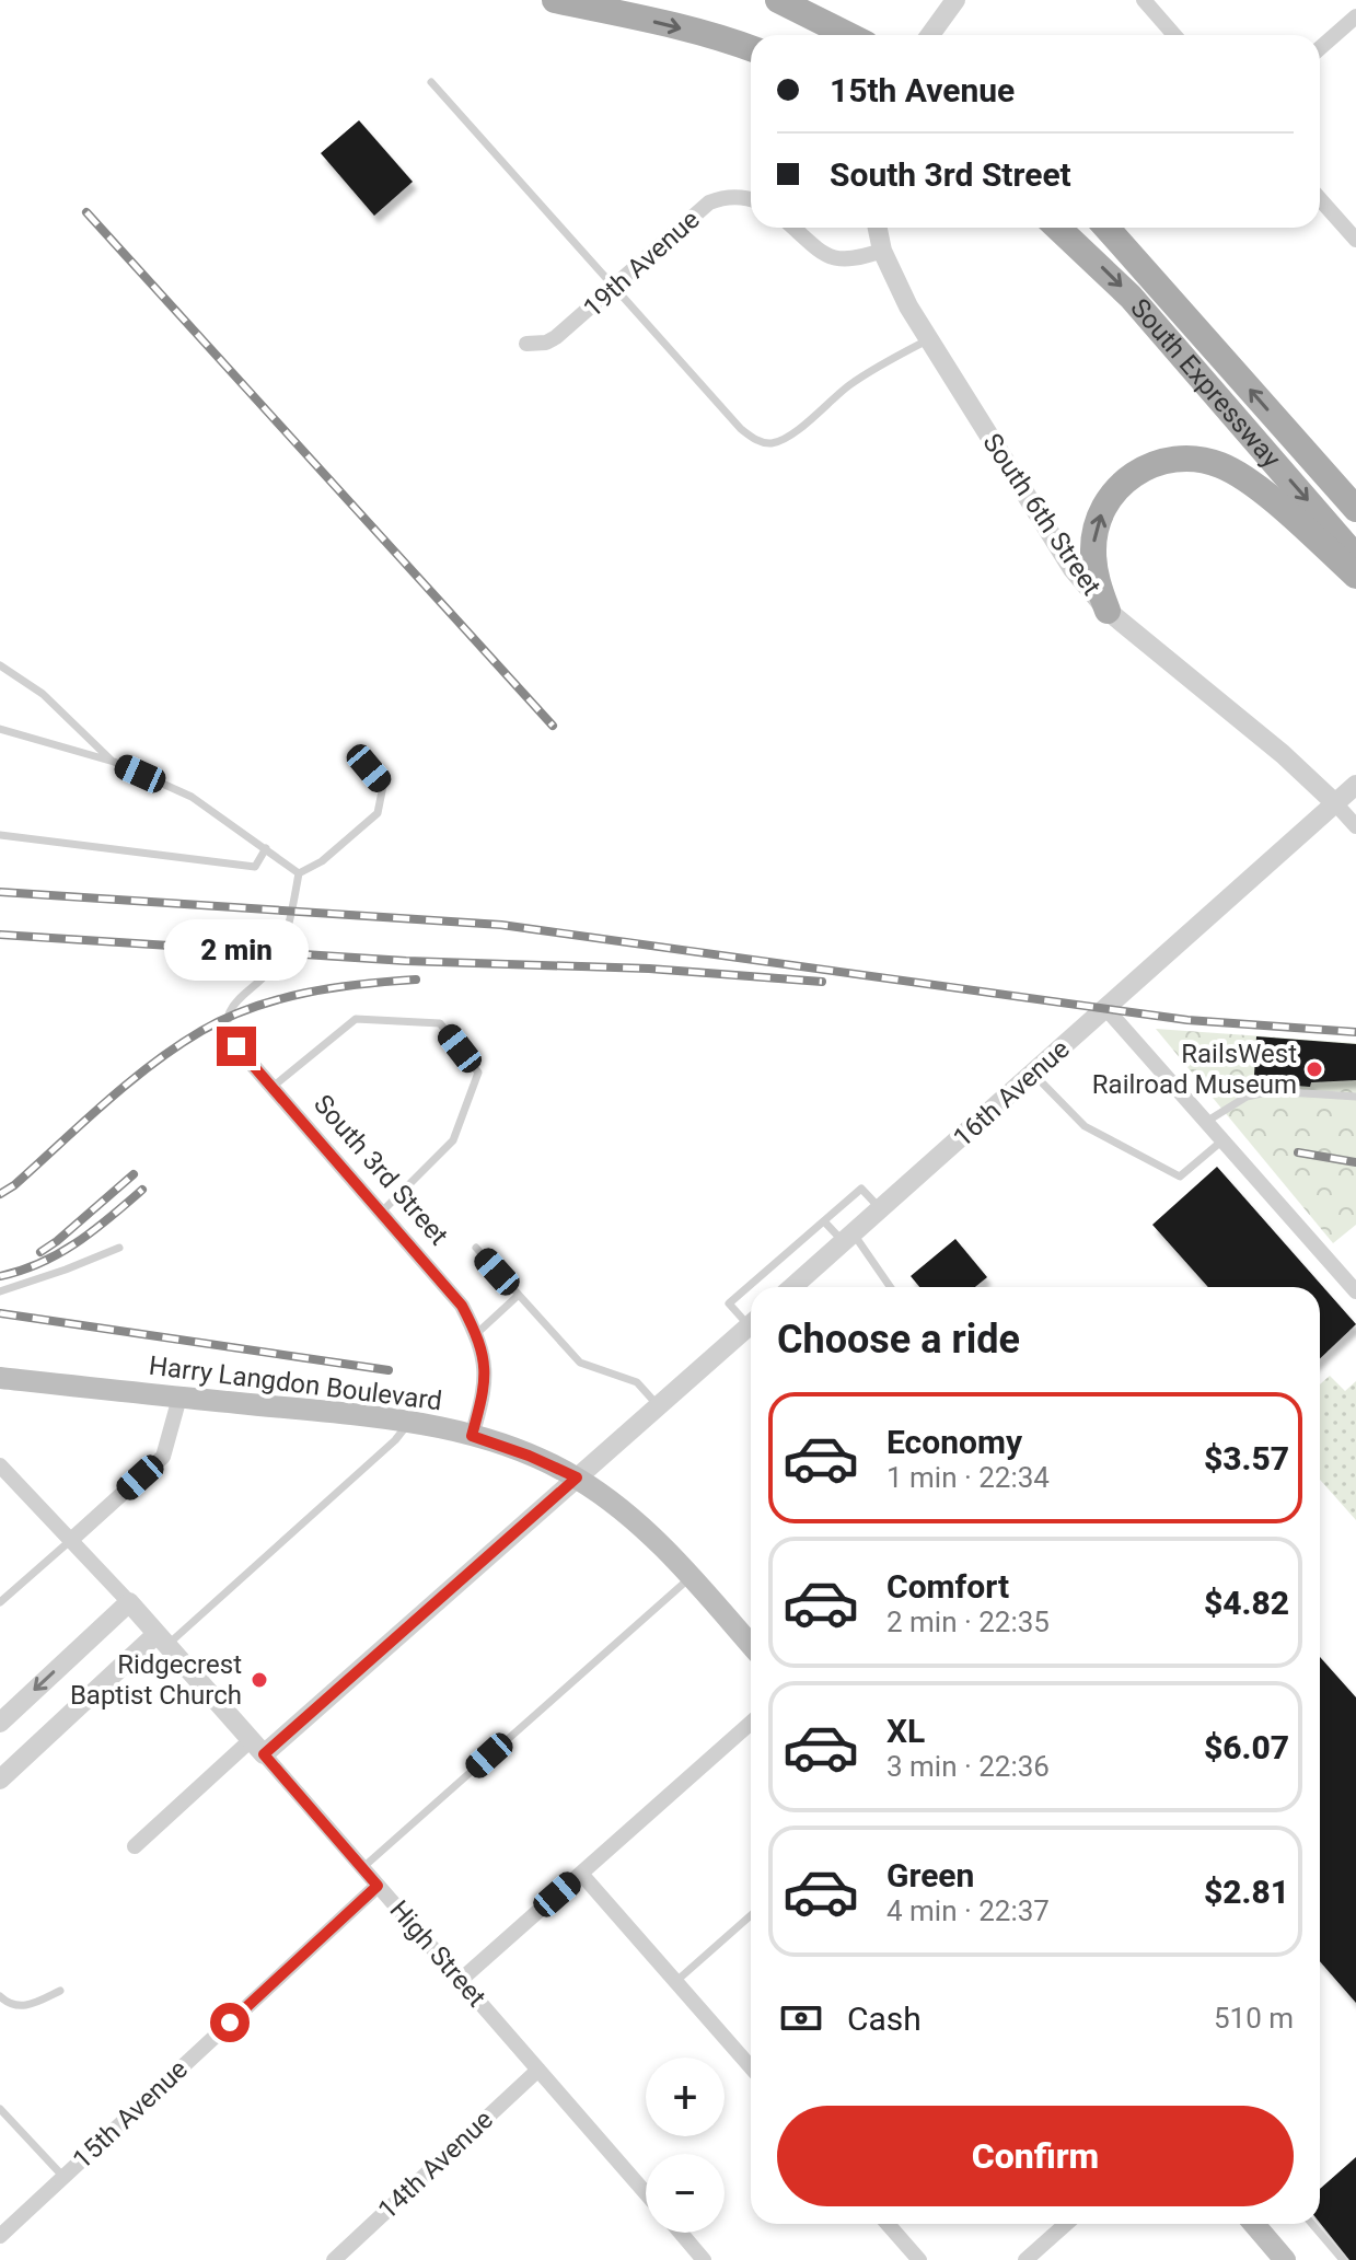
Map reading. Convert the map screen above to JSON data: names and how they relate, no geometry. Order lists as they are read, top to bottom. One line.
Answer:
{"streets":{"main road":["South Expressway","Harry Langdon Boulevard"],"street":["19th Avenue","South 6th Street","16th Avenue","South 3rd Street","High Street","15th Avenue","14th Avenue"]},"crossings":[["South 6th Street","16th Avenue"],["South 3rd Street","Harry Langdon Boulevard"],["High Street","15th Avenue"],["High Street","14th Avenue"]],"places":["RailsWest Railroad Museum","Ridgecrest Baptist Church"],"page":{"banner":["15th Avenue","South 3rd Street"],"bubble":"2 min","heading":"Choose a ride","list":[{"name":"Economy","note":"1 min · 22:34","value":"$3.57"},{"name":"Comfort","note":"2 min · 22:35","value":"$4.82"},{"name":"XL","note":"3 min · 22:36","value":"$6.07"},{"name":"Green","note":"4 min · 22:37","value":"$2.81"}],"pay":["Cash","510 m"],"map_buttons":["+","−"],"buttons":"Confirm"}}
